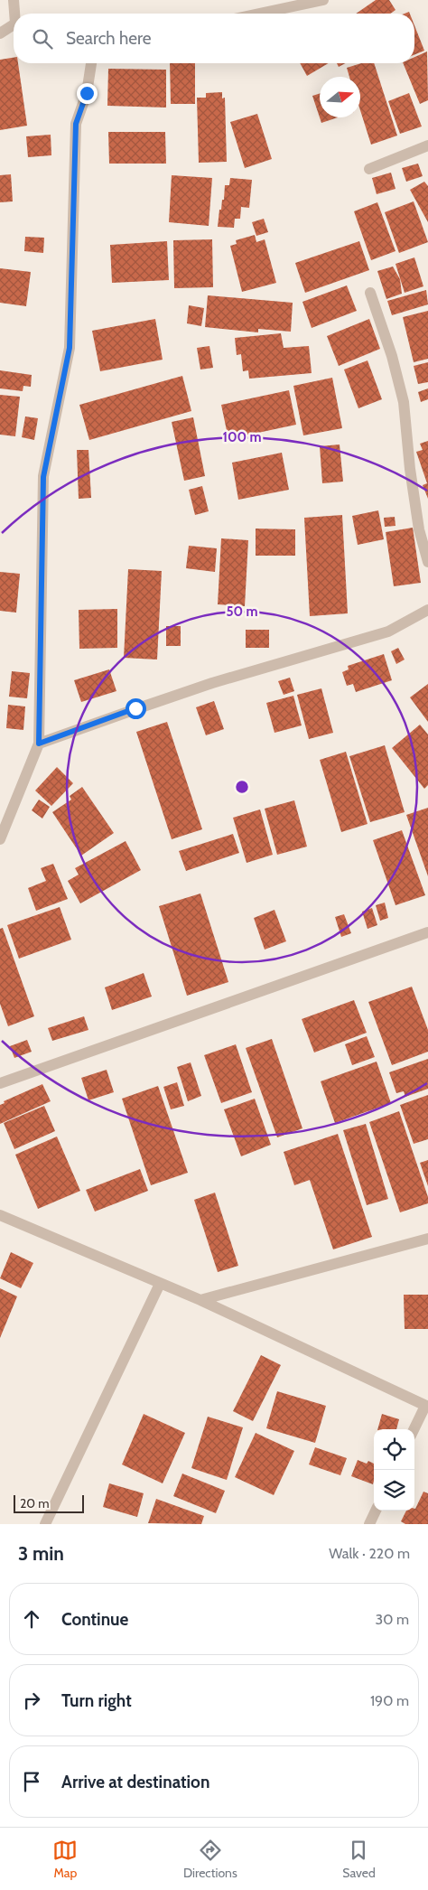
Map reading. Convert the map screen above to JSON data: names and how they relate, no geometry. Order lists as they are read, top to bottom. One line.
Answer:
{"scale_bar":"20 m","north":"right","page":{"search":"Search here","scale":"20 m","heading":["3 min","Walk · 220 m"],"list":[["Continue","30 m"],["Turn right","190 m"],"Arrive at destination"],"nav":["Map","Directions","Saved"]},"rings":["100 m","50 m"]}
